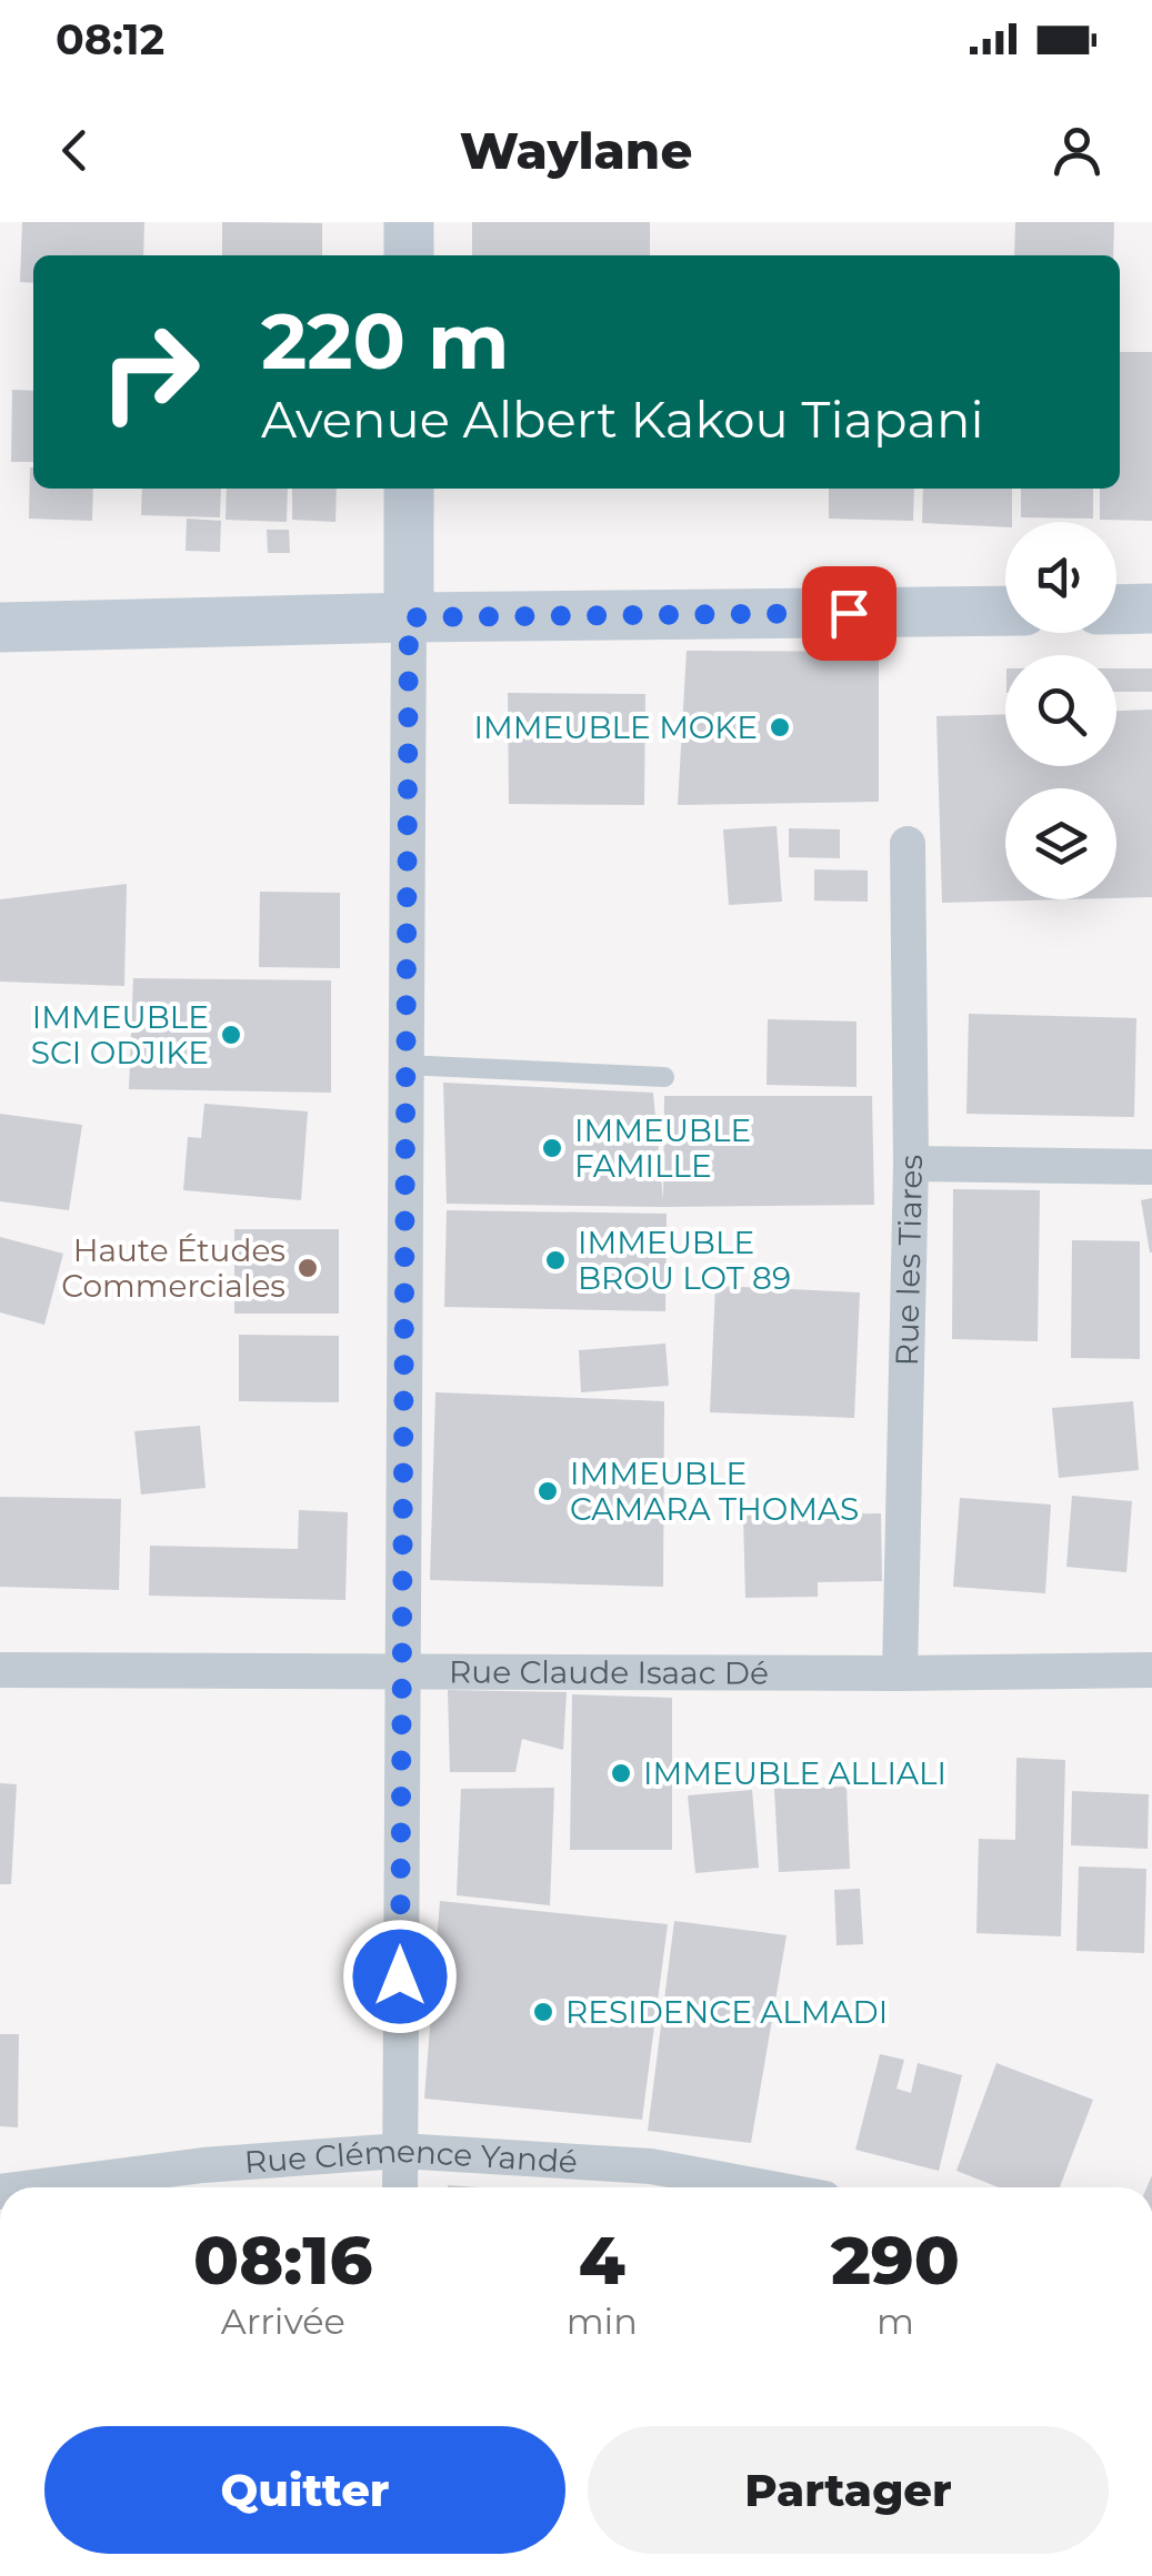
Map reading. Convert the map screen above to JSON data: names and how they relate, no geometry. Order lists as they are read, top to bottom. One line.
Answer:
{"streets":{"street":["Rue les Tiares","Rue Claude Isaac Dé","Rue Clémence Yandé"]},"crossings":[["Rue les Tiares","Rue Claude Isaac Dé"]],"places":["IMMEUBLE MOKE","IMMEUBLE SCI ODJIKE","IMMEUBLE FAMILLE","IMMEUBLE BROU LOT 89","Haute Études Commerciales","IMMEUBLE CAMARA THOMAS","IMMEUBLE ALLIALI","RESIDENCE ALMADI"],"page":{"status":"08:12","header":"Waylane","turn":["220 m","Avenue Albert Kakou Tiapani"],"eta":["08:16","Arrivée","4","min","290","m"],"buttons":["Quitter","Partager"]}}
